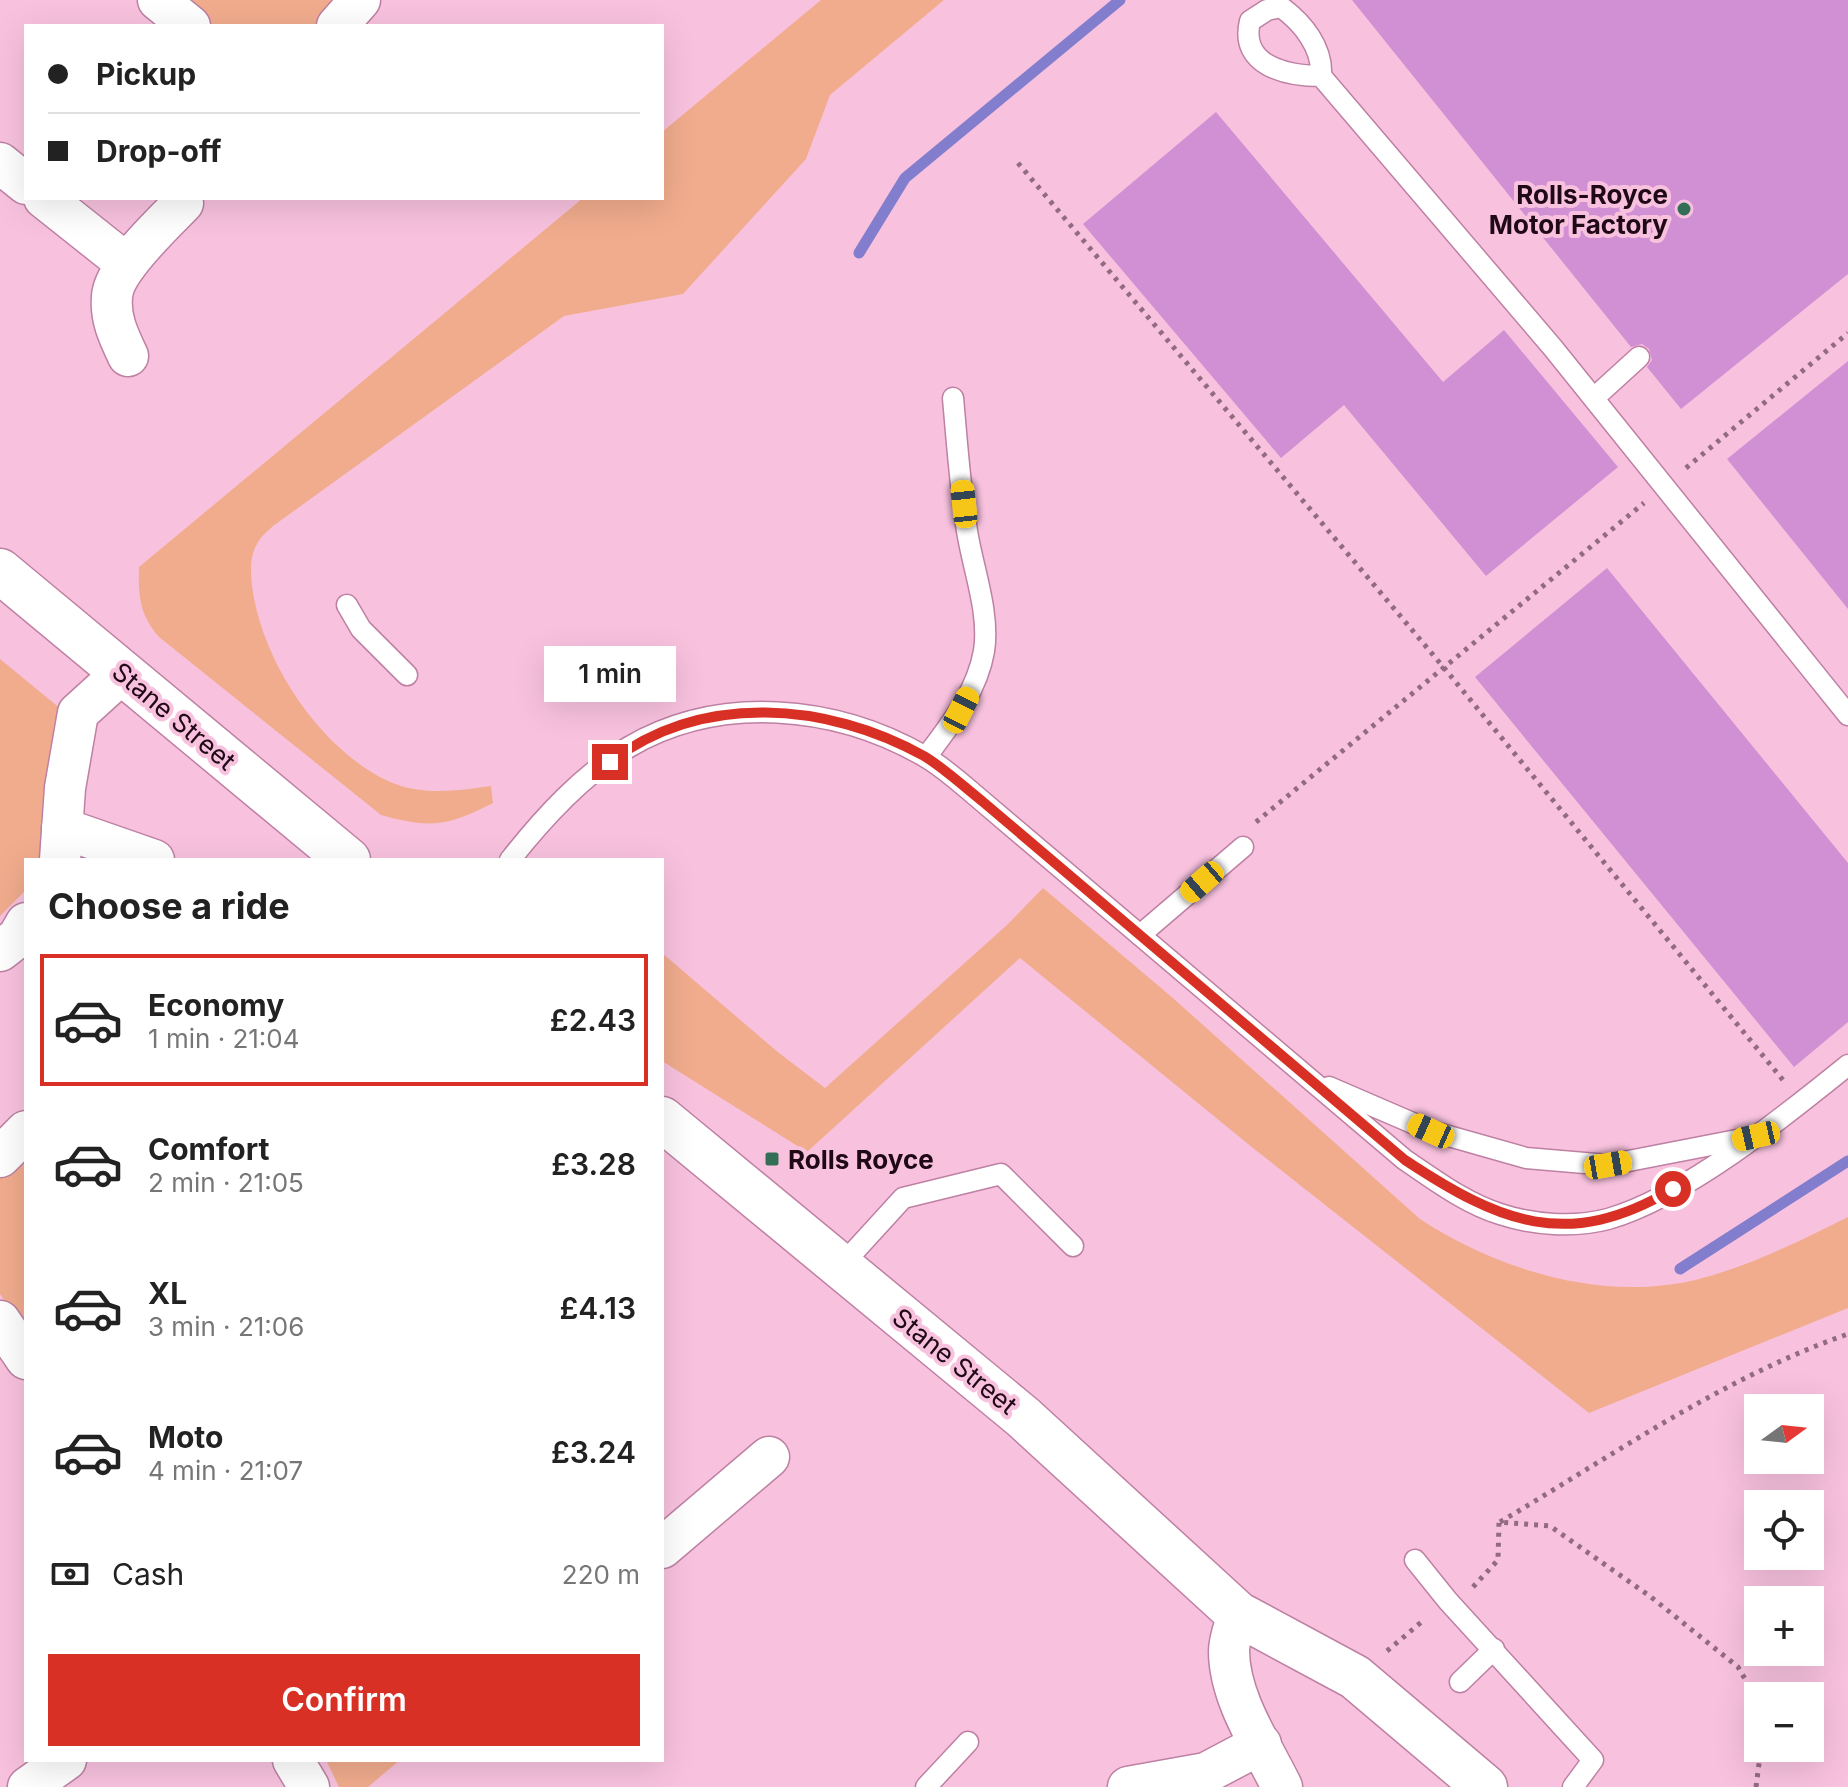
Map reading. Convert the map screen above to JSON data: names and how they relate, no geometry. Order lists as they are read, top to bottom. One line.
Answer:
{"streets":{"street":["Stane Street"]},"places":{"other":["Rolls-Royce Motor Factory"],"transit":["Rolls Royce"]},"north":"right","page":{"banner":["Pickup","Drop-off"],"bubble":"1 min","heading":"Choose a ride","list":[{"name":"Economy","note":"1 min · 21:04","value":"£2.43"},{"name":"Comfort","note":"2 min · 21:05","value":"£3.28"},{"name":"XL","note":"3 min · 21:06","value":"£4.13"},{"name":"Moto","note":"4 min · 21:07","value":"£3.24"}],"map_buttons":["+","−"],"pay":["Cash","220 m"],"buttons":"Confirm"}}
